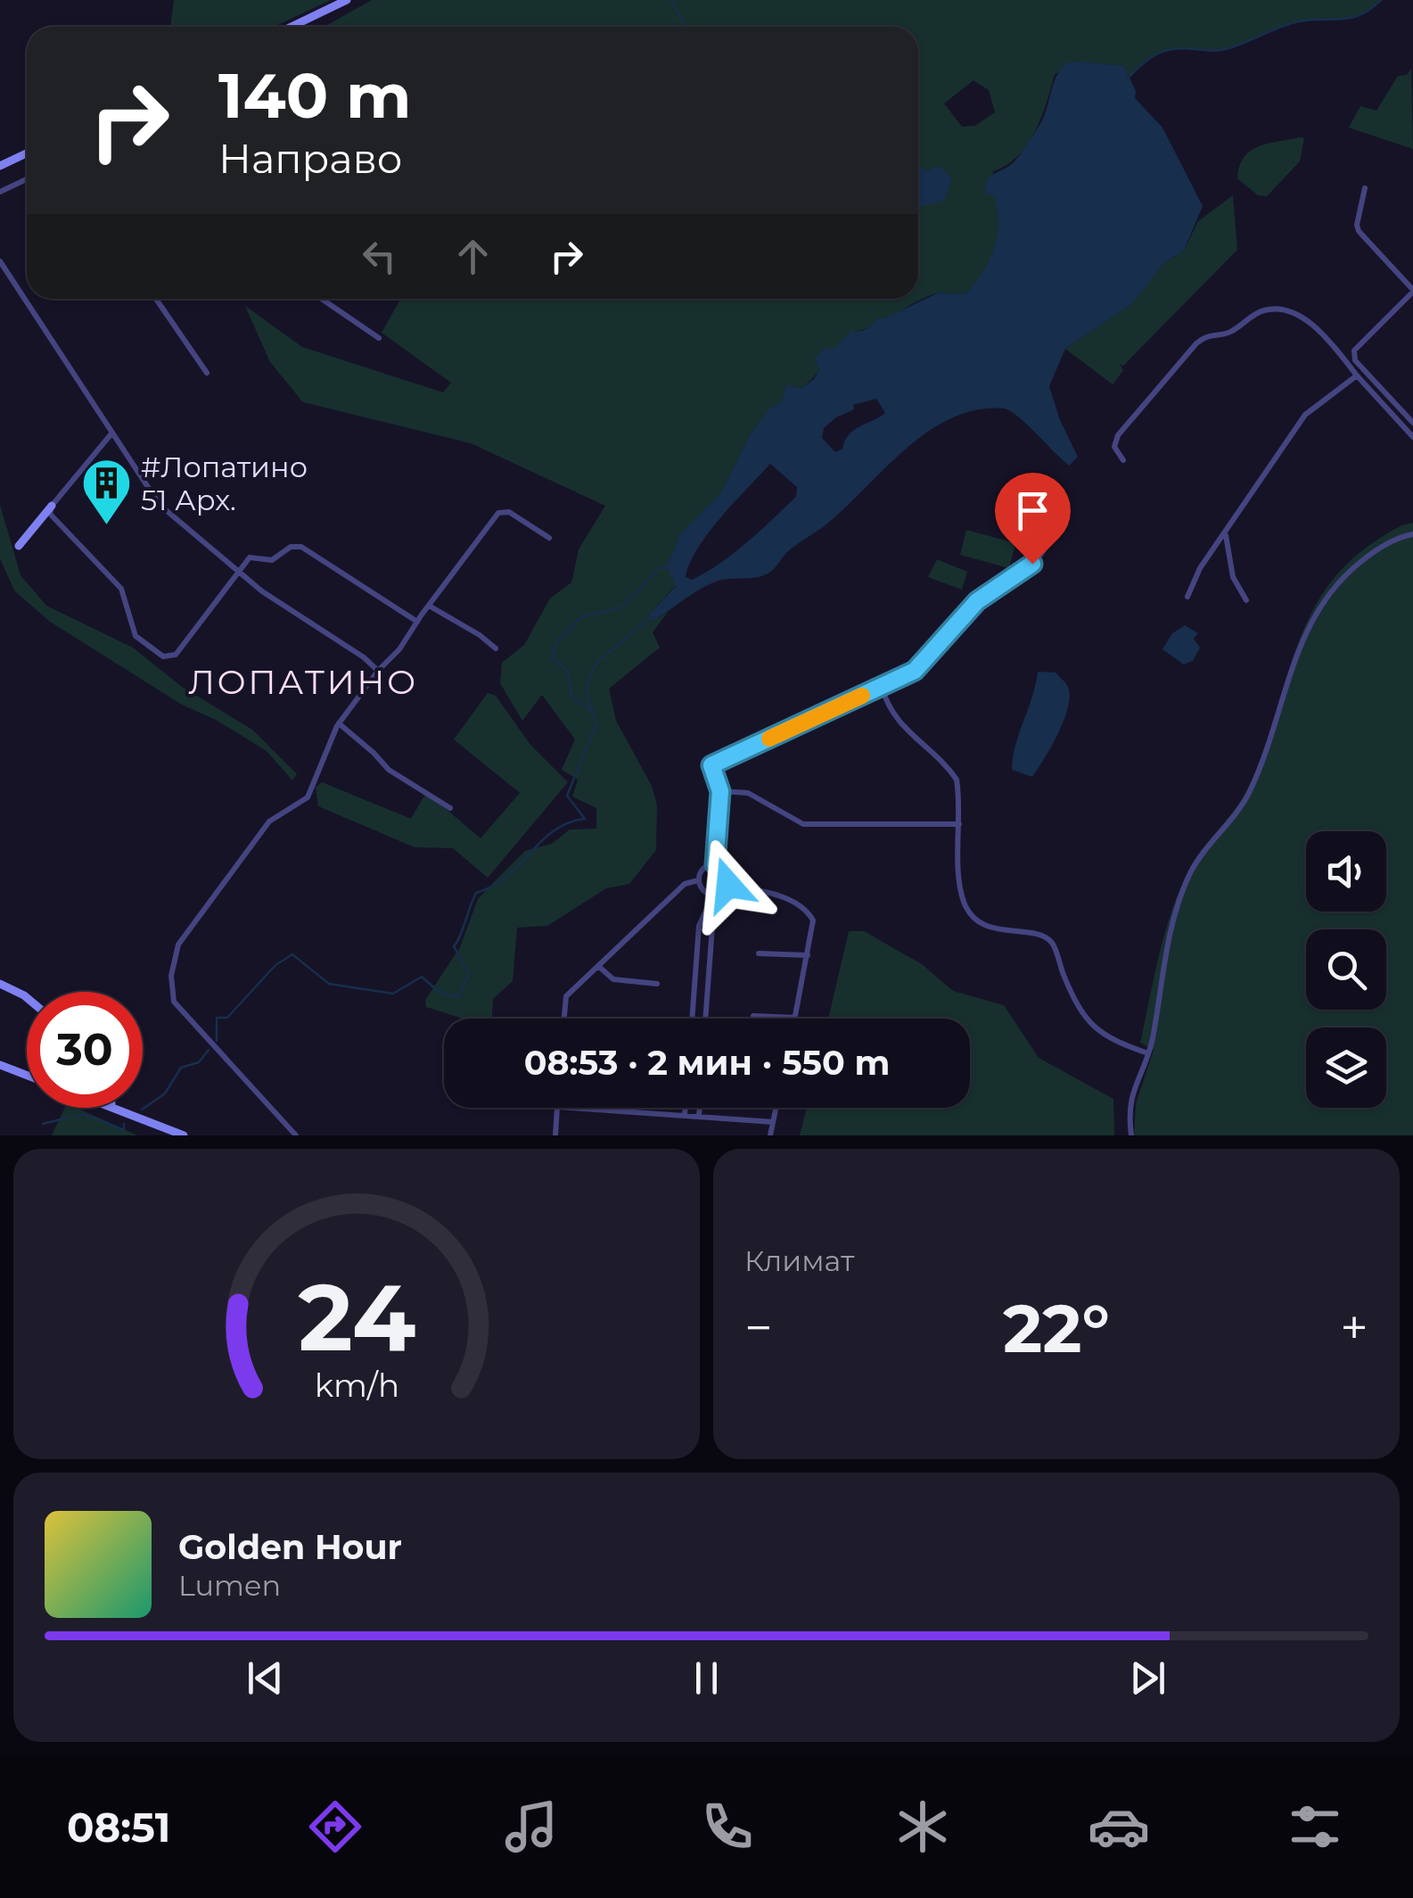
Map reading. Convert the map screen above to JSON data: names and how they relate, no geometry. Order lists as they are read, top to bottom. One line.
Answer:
{"districts":["ЛОПАТИНО"],"places":{"building":["#Лопатино 51 Арх."]},"page":{"turn":["140 m","Направо"],"limit":"30","trip":"08:53 · 2 мин · 550 m","tile":"Климат","heat":["−","22°","+"],"song":["Golden Hour","Lumen"],"tabs":"08:51","gauge":["24","km/h"]}}
